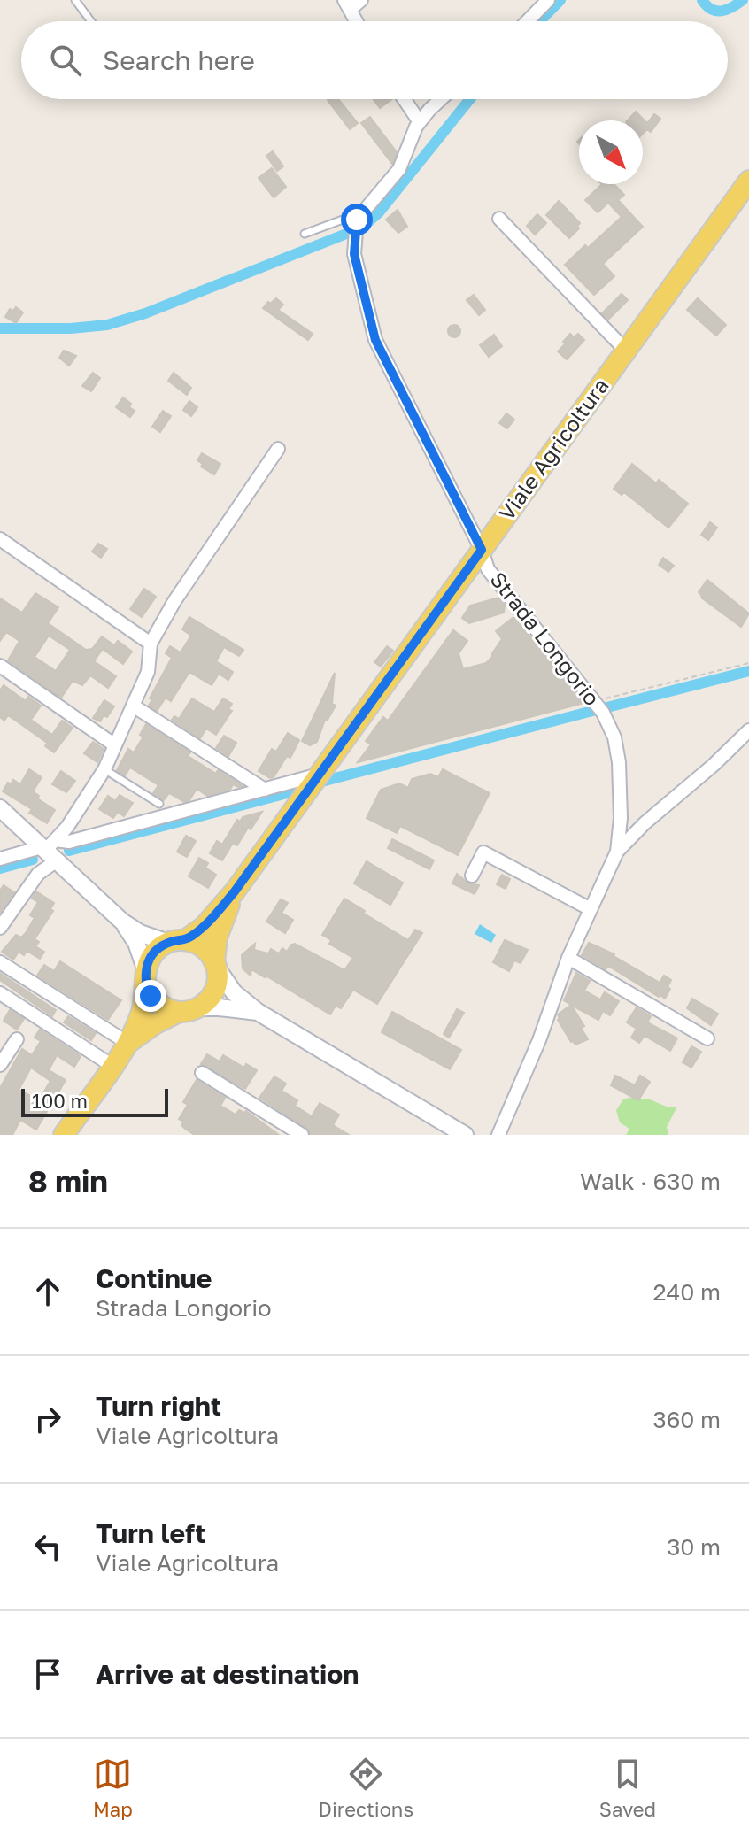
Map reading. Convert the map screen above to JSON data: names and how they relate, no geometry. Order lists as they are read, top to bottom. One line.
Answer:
{"streets":{"main road":["Viale Agricoltura"],"street":["Strada Longorio"]},"crossings":[["Viale Agricoltura","Strada Longorio"]],"scale_bar":"100 m","north":"bottom right","page":{"search":"Search here","scale":"100 m","heading":["8 min","Walk · 630 m"],"list":[["Continue","Strada Longorio","240 m"],["Turn right","Viale Agricoltura","360 m"],["Turn left","Viale Agricoltura","30 m"],"Arrive at destination"],"nav":["Map","Directions","Saved"]}}
